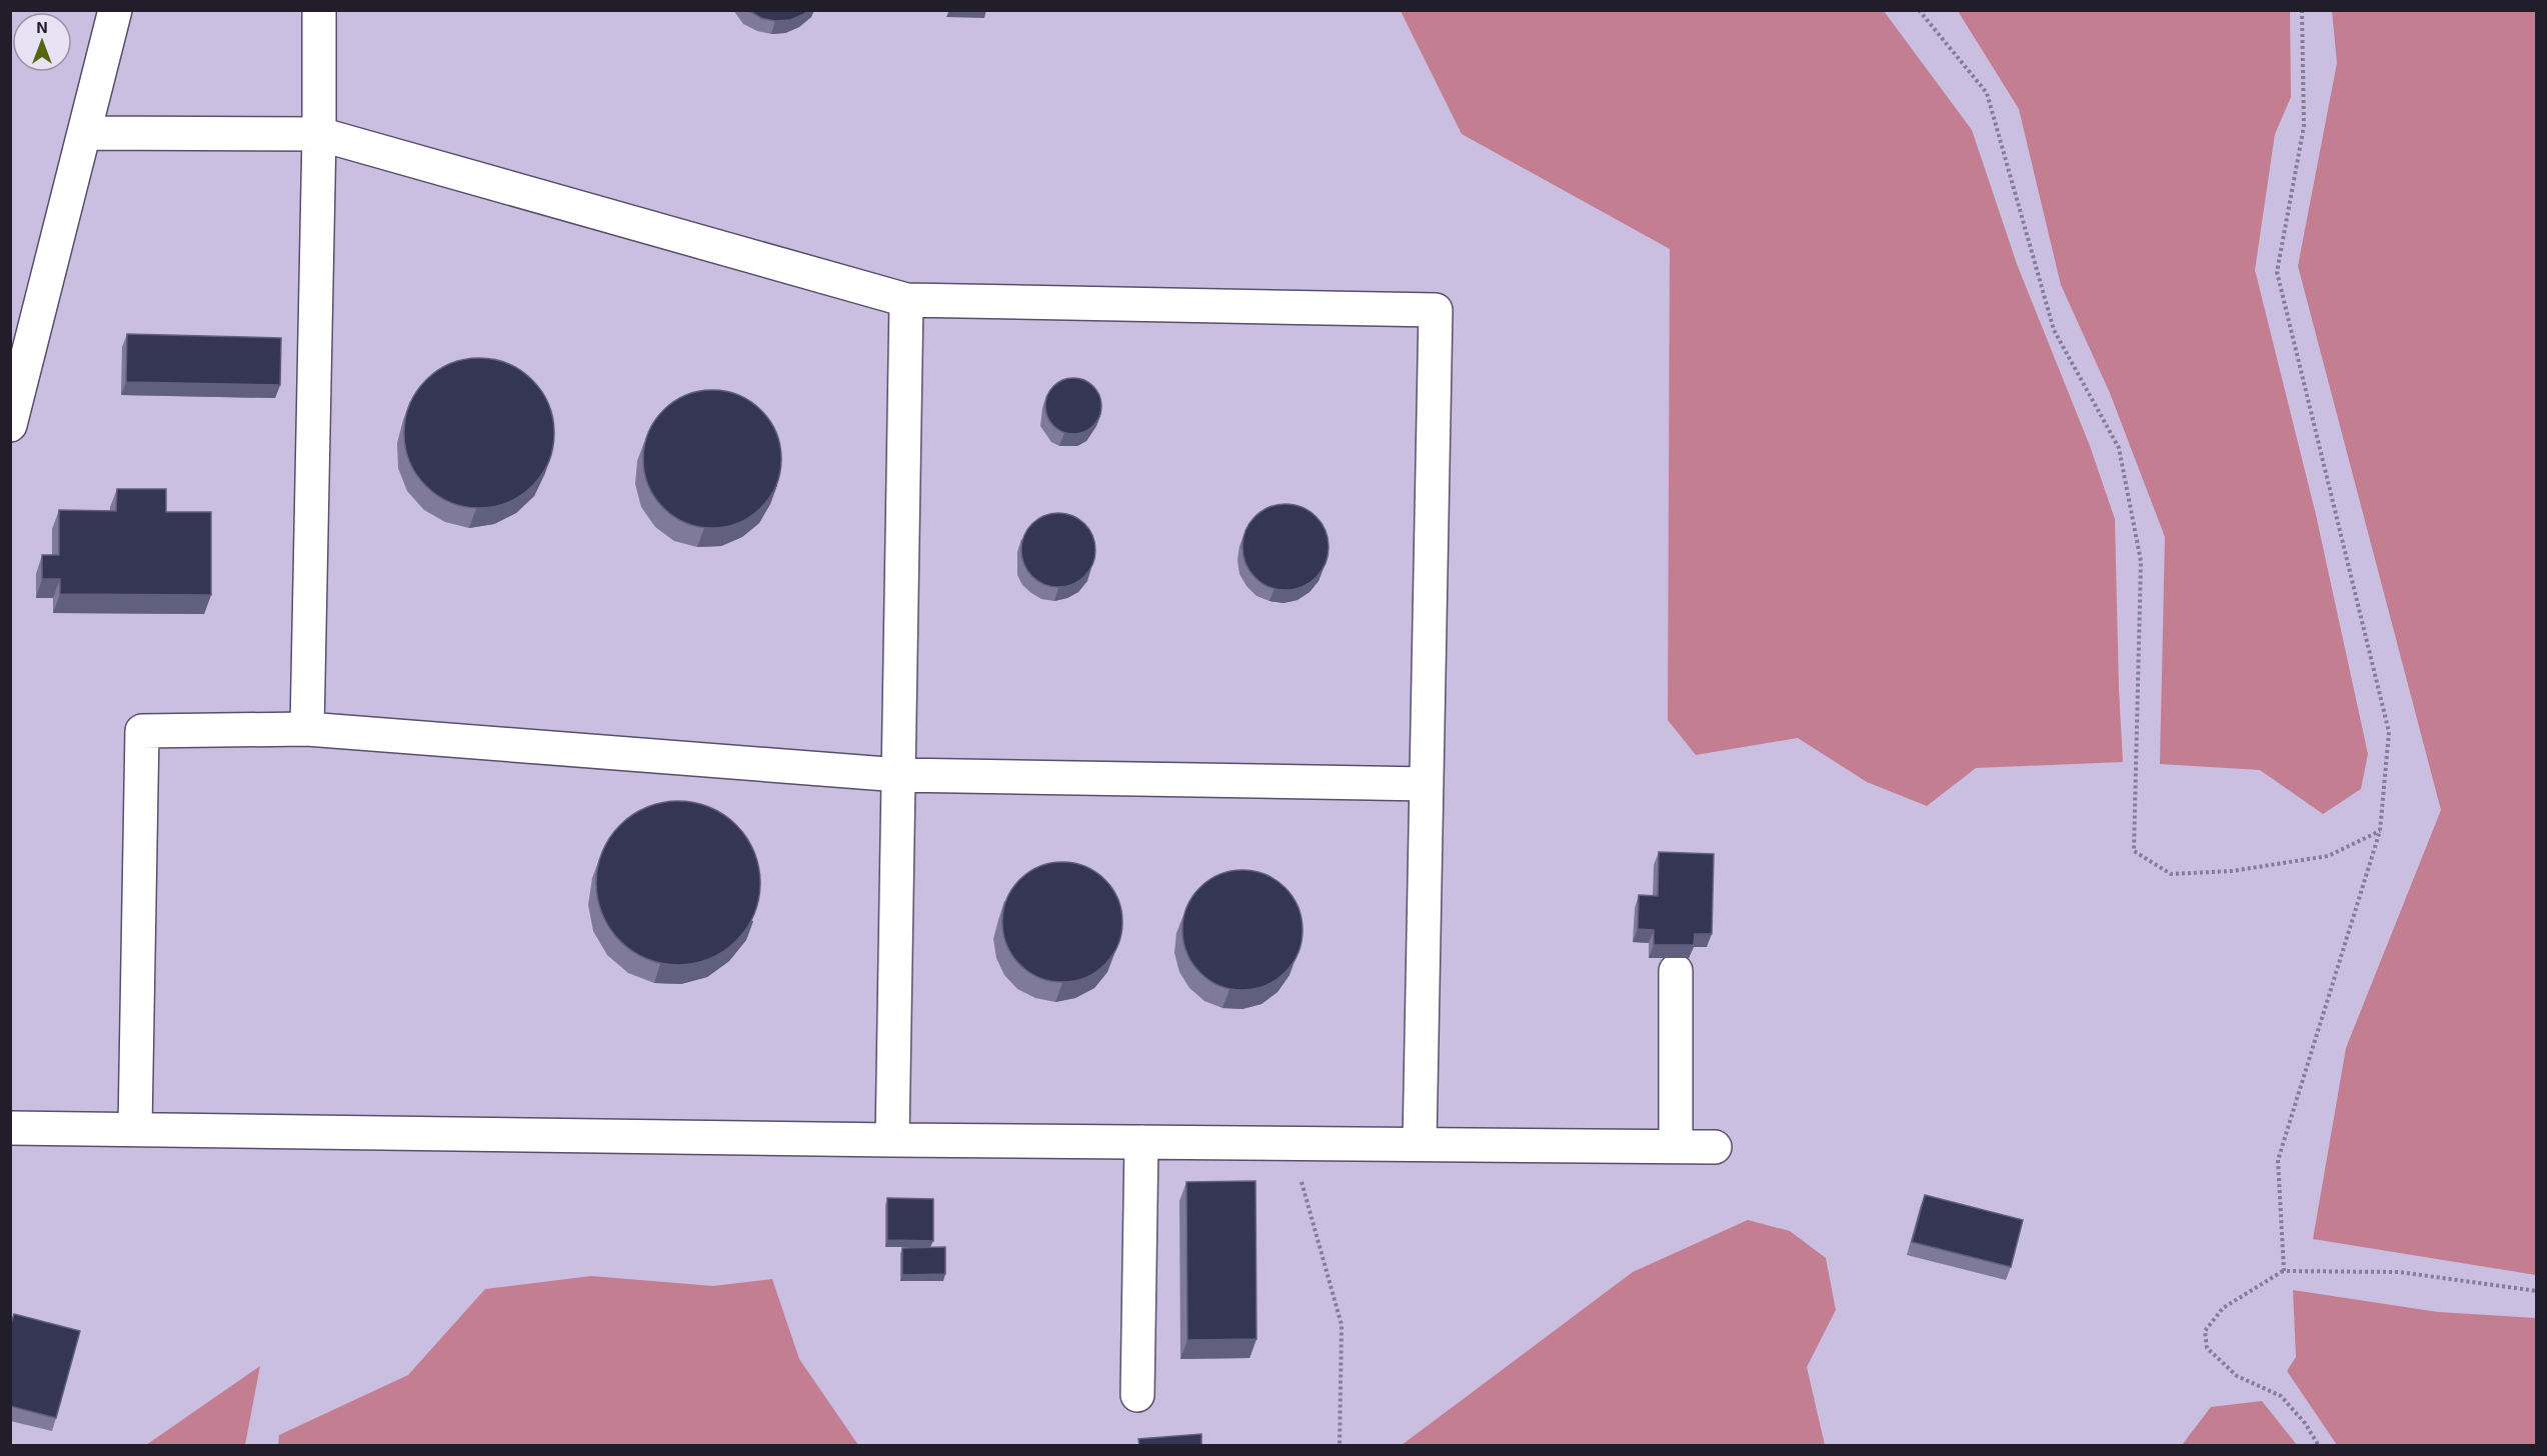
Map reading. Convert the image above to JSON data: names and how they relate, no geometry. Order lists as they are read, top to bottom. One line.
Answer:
{"north":"top"}
